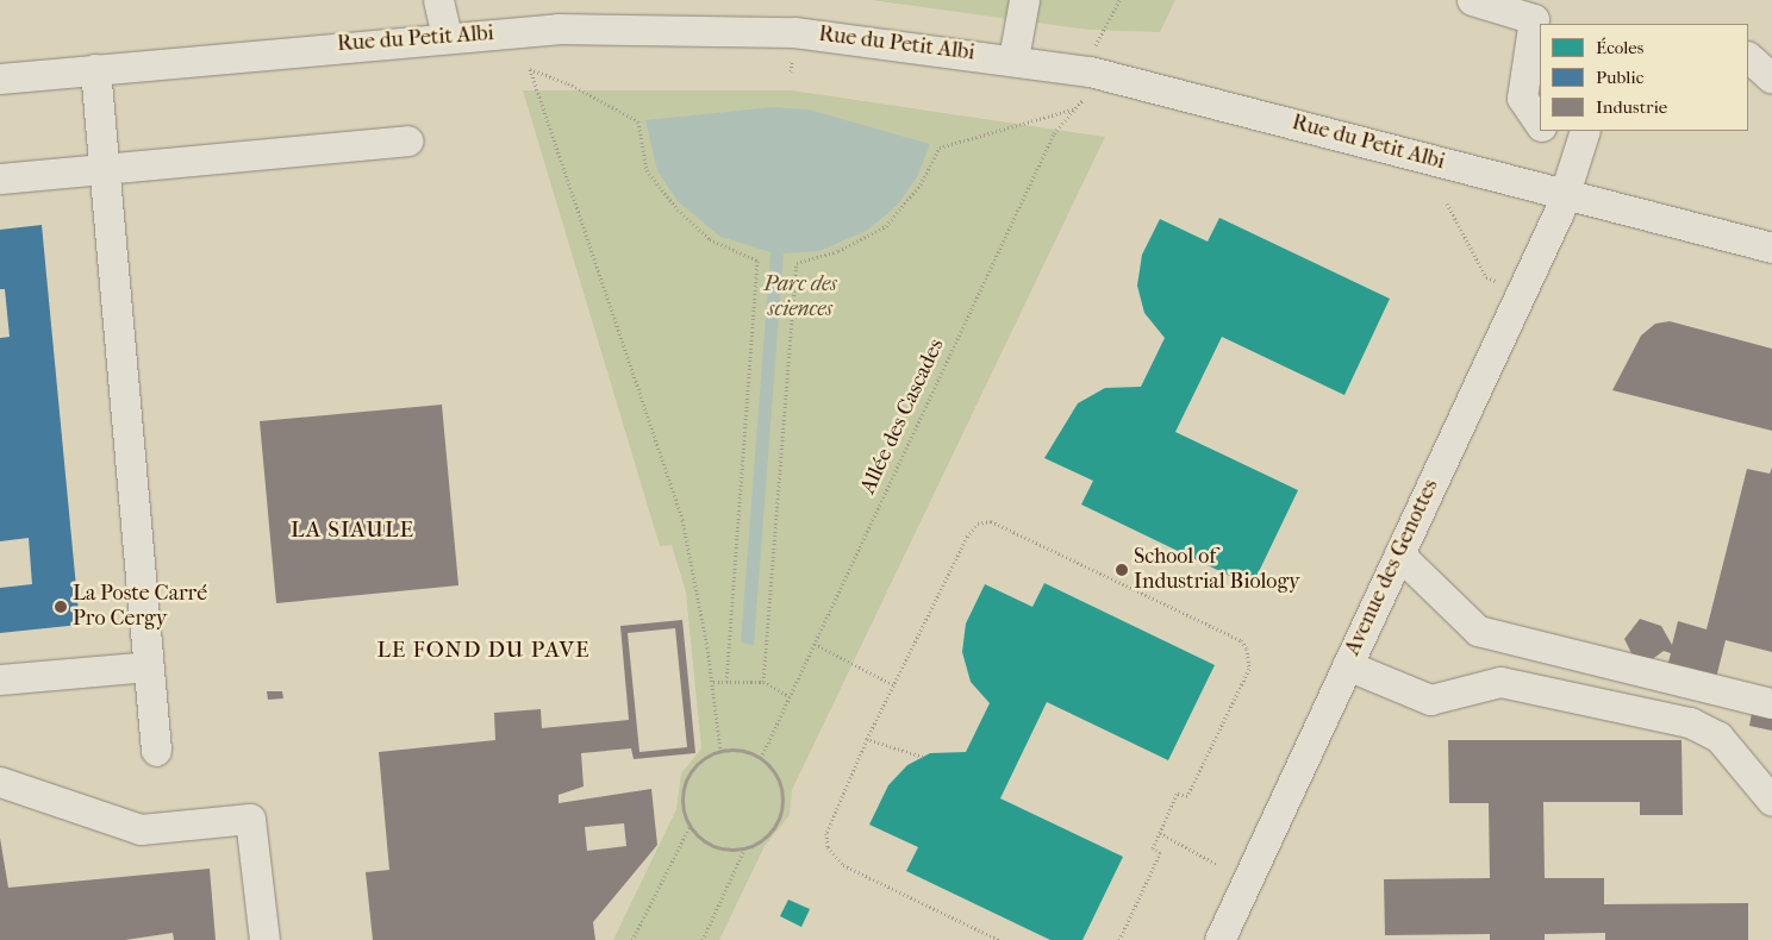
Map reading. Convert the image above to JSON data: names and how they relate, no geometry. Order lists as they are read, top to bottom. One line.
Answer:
{"streets":{"street":["Rue du Petit Albi","Avenue des Genottes"],"path":["Allée des Cascades"]},"crossings":[["Rue du Petit Albi","Avenue des Genottes"]],"districts":["LA SIAULE","LE FOND DU PAVE"],"parks":["Parc des sciences"],"places":["School of Industrial Biology","La Poste Carré Pro Cergy"],"legend":["Écoles","Public","Industrie"]}
